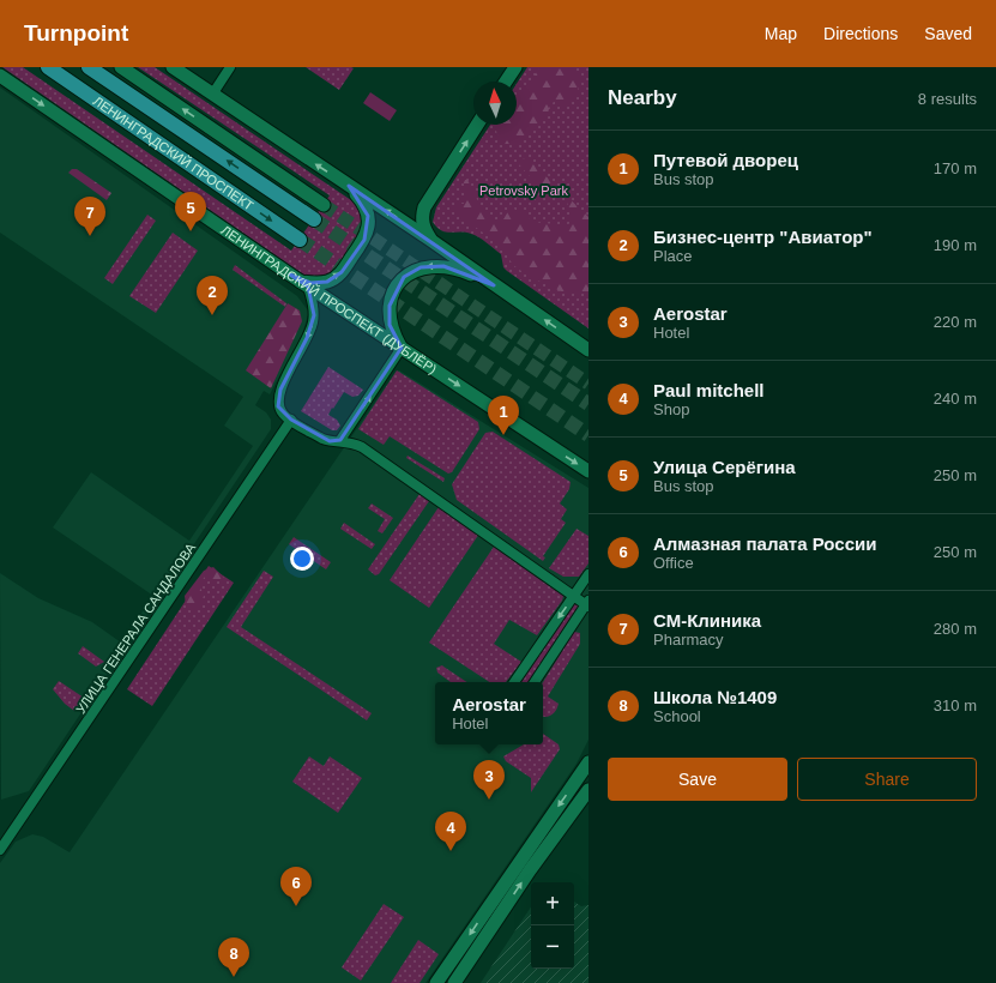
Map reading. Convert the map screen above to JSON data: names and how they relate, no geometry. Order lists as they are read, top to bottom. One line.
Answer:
{"streets":{"main road":["ЛЕНИНГРАДСКИЙ ПРОСПЕКТ","ЛЕНИНГРАДСКИЙ ПРОСПЕКТ (ДУБЛЁР)"],"street":["УЛИЦА ГЕНЕРАЛА САНДАЛОВА"]},"parks":["Petrovsky Park"],"north":"top","page":{"header":"Turnpoint","nav":["Map","Directions","Saved"],"heading":["Nearby","8 results"],"list":[{"mark":"1","name":"Путевой дворец","note":"Bus stop","value":"170 m"},{"mark":"2","name":"Бизнес-центр \"Авиатор\"","note":"Place","value":"190 m"},{"mark":"3","name":"Aerostar","note":"Hotel","value":"220 m"},{"mark":"4","name":"Paul mitchell","note":"Shop","value":"240 m"},{"mark":"5","name":"Улица Серёгина","note":"Bus stop","value":"250 m"},{"mark":"6","name":"Алмазная палата России","note":"Office","value":"250 m"},{"mark":"7","name":"СМ-Клиника","note":"Pharmacy","value":"280 m"},{"mark":"8","name":"Школа №1409","note":"School","value":"310 m"}],"pins":["5","7","2","1","3","4","6","8"],"popup":["Aerostar","Hotel"],"buttons":["Save","Share"],"map_buttons":["+","−"]}}
